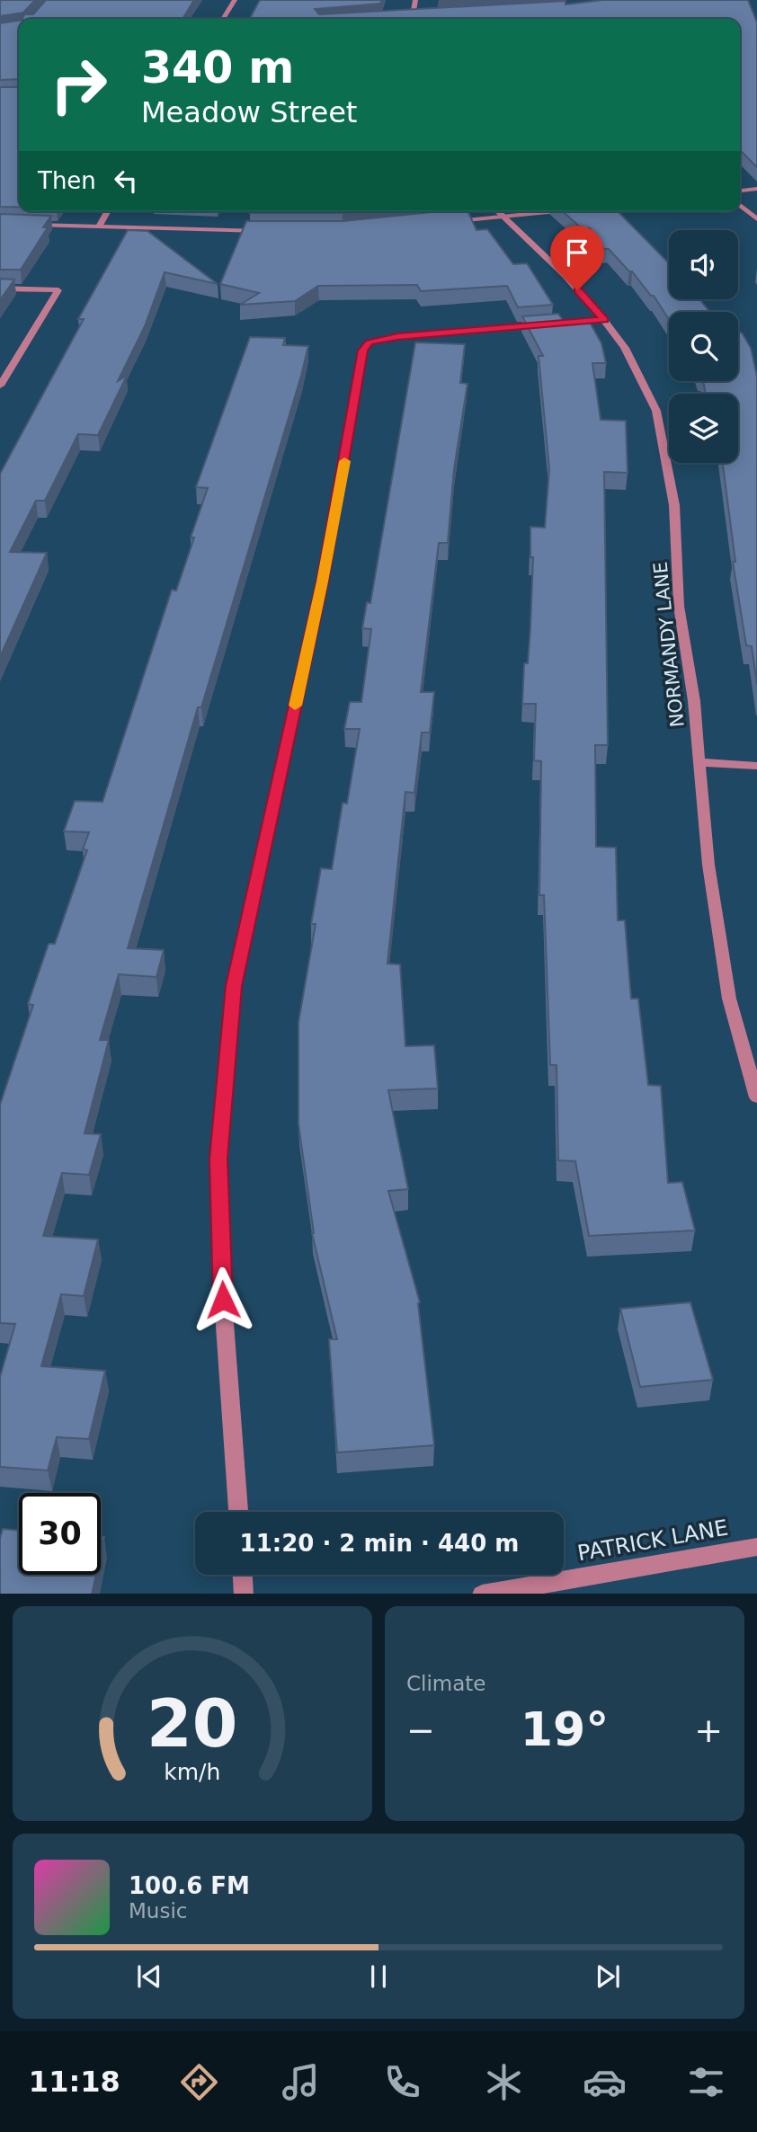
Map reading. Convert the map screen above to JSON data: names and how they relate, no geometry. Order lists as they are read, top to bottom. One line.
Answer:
{"streets":{"street":["NORMANDY LANE","PATRICK LANE"]},"page":{"turn":["340 m","Meadow Street"],"then":"Then","limit":"30","trip":"11:20 · 2 min · 440 m","tile":"Climate","heat":["−","19°","+"],"song":["100.6 FM","Music"],"tabs":"11:18","gauge":["20","km/h"]}}
